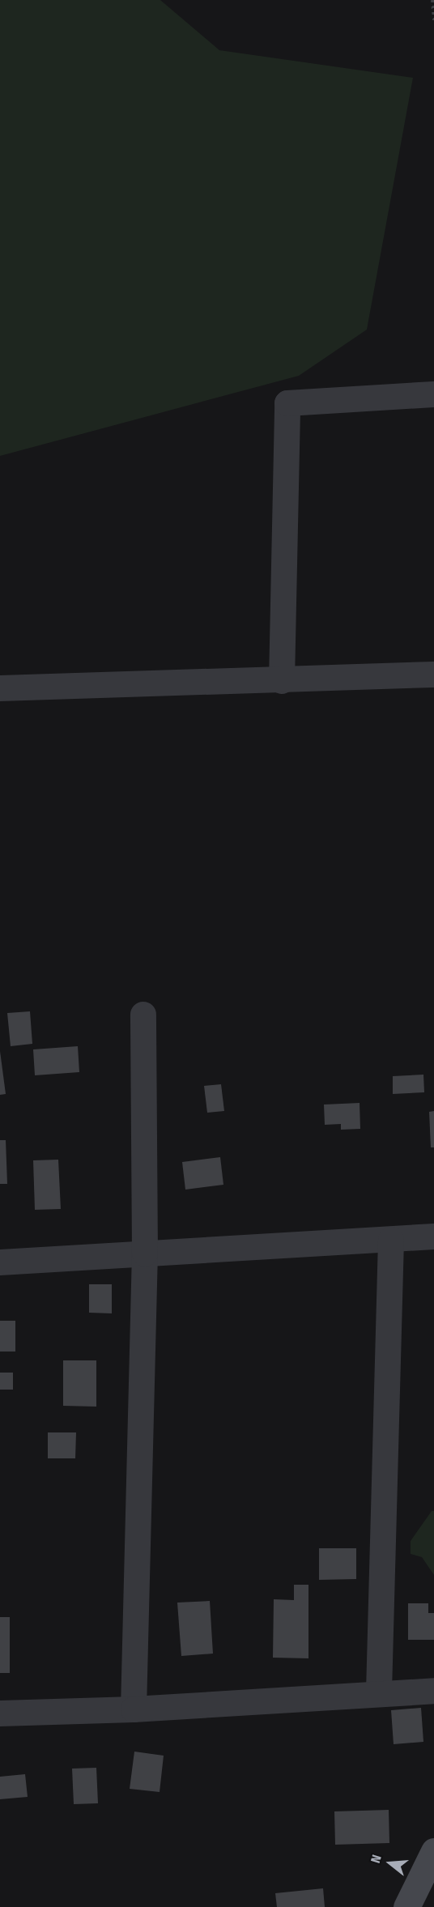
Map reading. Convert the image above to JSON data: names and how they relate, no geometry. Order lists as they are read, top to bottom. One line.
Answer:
{"north":"left"}
